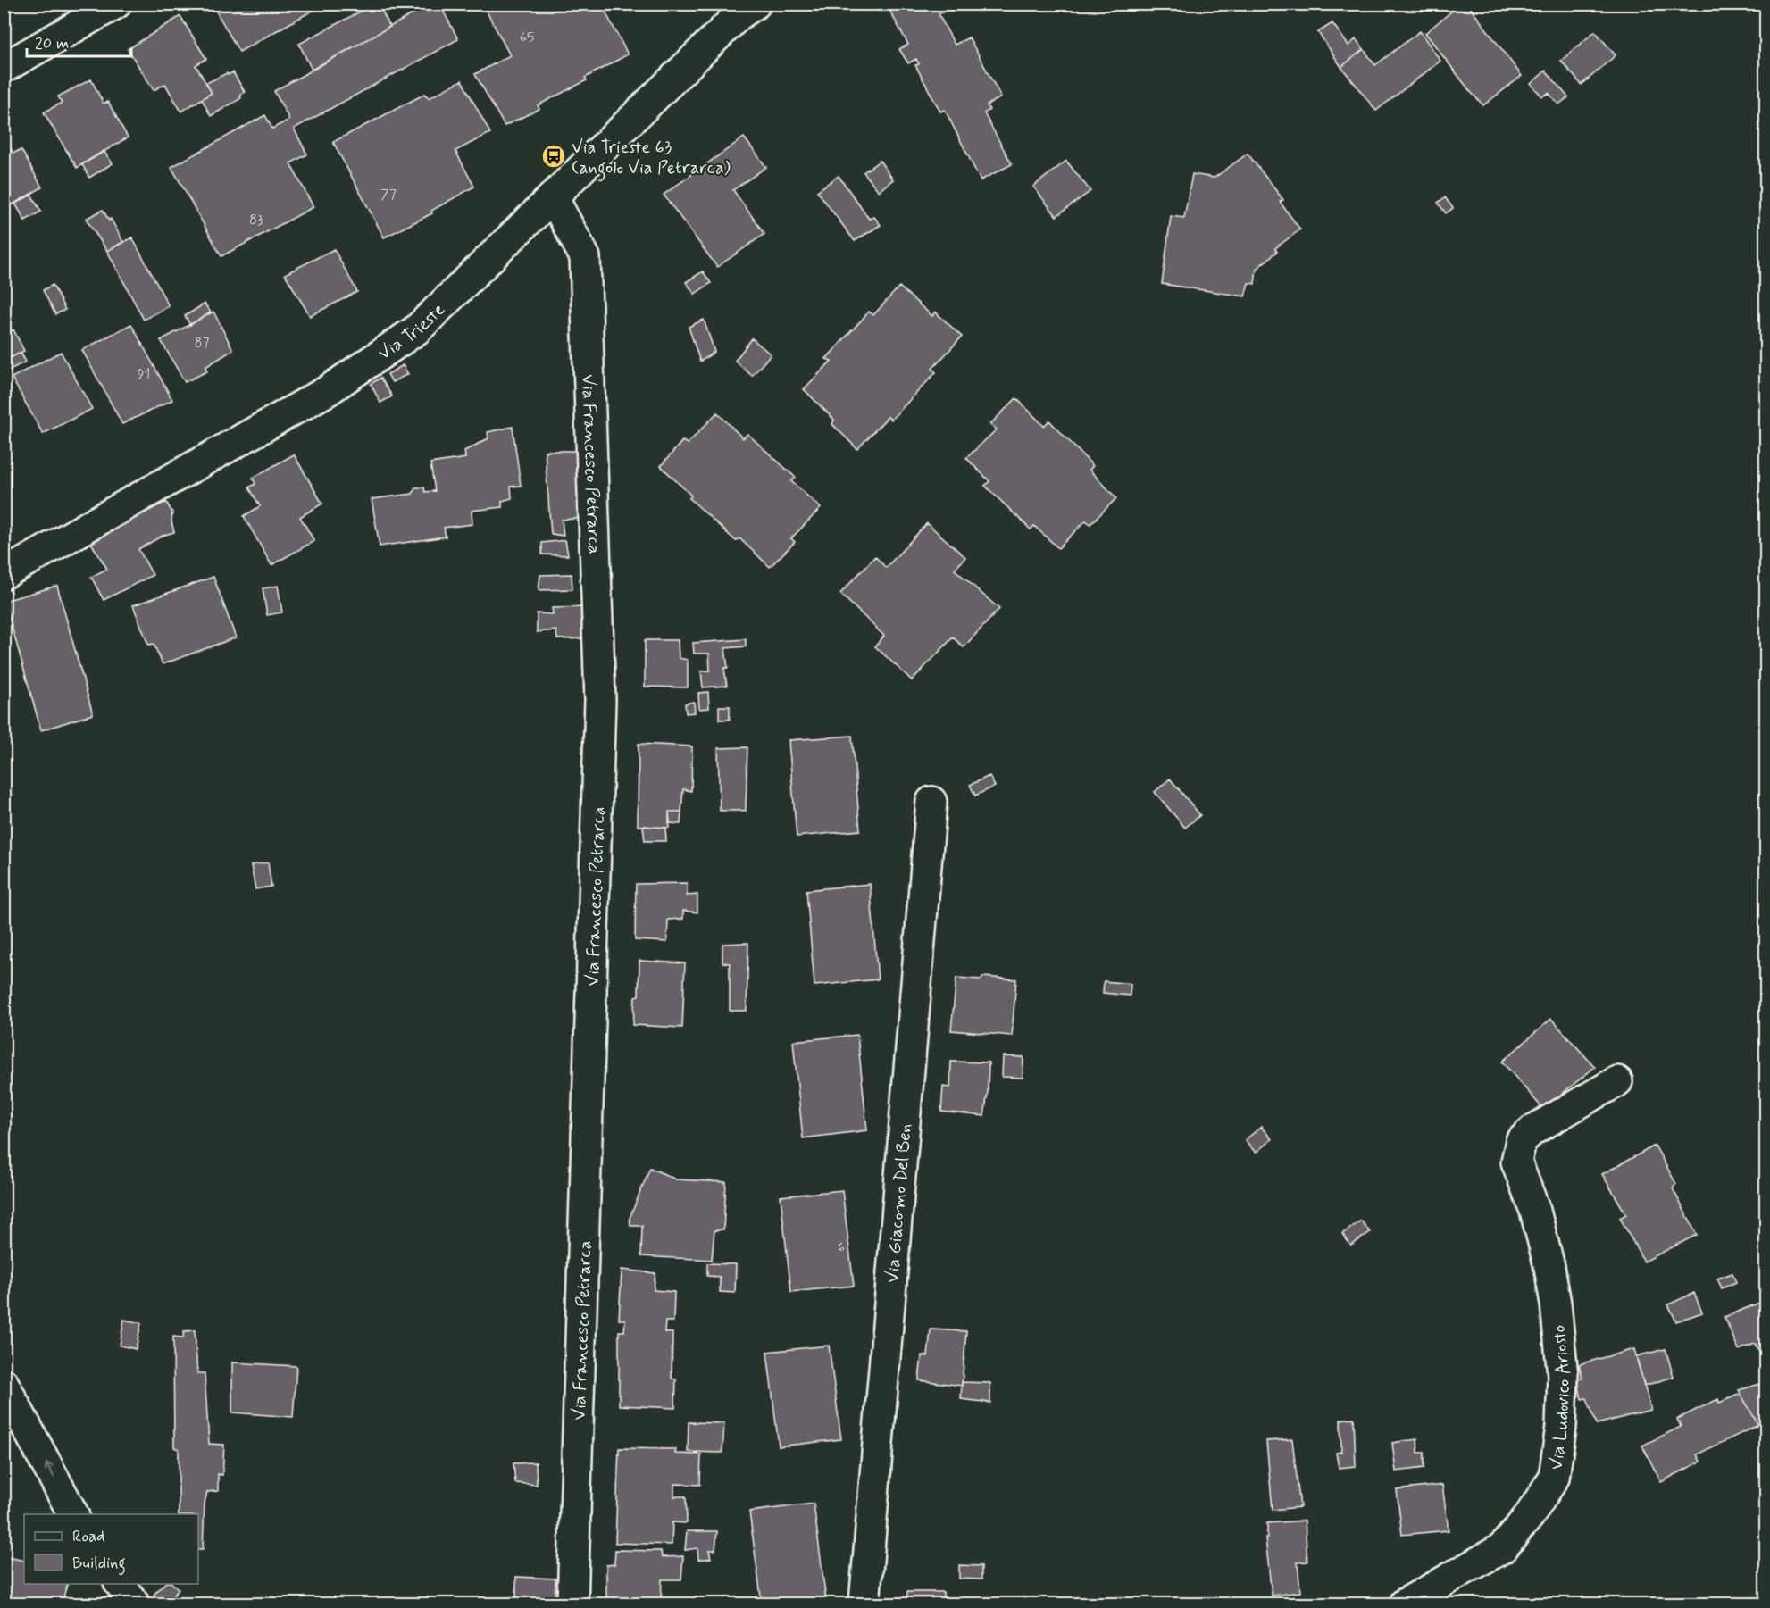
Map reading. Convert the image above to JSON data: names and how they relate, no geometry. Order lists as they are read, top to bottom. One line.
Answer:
{"streets":{"street":["Via Trieste","Via Francesco Petrarca","Via Giacomo Del Ben","Via Ludovico Ariosto"]},"crossings":[["Via Trieste","Via Francesco Petrarca"]],"places":{"bus stop":["Via Trieste 63 (angolo Via Petrarca)"]},"house_numbers":["65","77","83","87","91","6"],"legend":["Road","Building"],"scale_bar":"20 m"}
